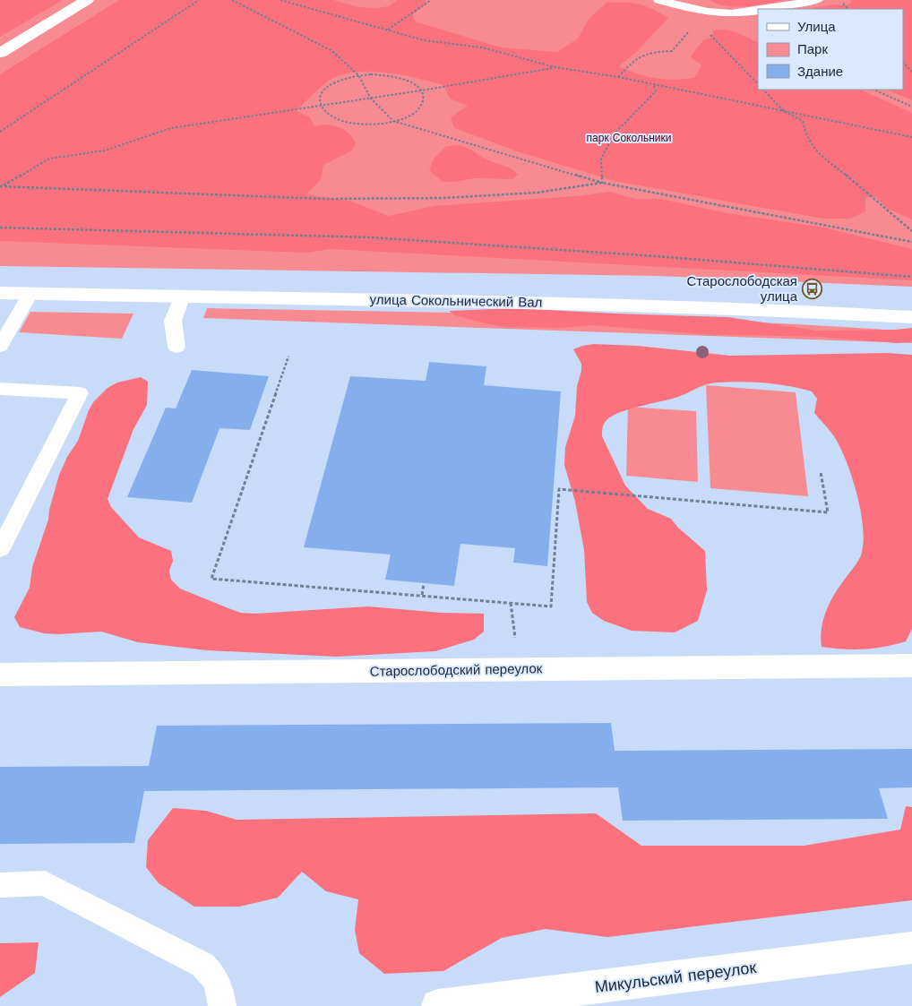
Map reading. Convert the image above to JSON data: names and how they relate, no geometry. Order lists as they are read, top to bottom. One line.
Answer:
{"streets":{"street":["улица Сокольнический Вал","Старослободский переулок","Микульский переулок"]},"parks":["парк Сокольники"],"places":{"bus stop":["Старослободская улица"]},"legend":["Улица","Парк","Здание"]}
